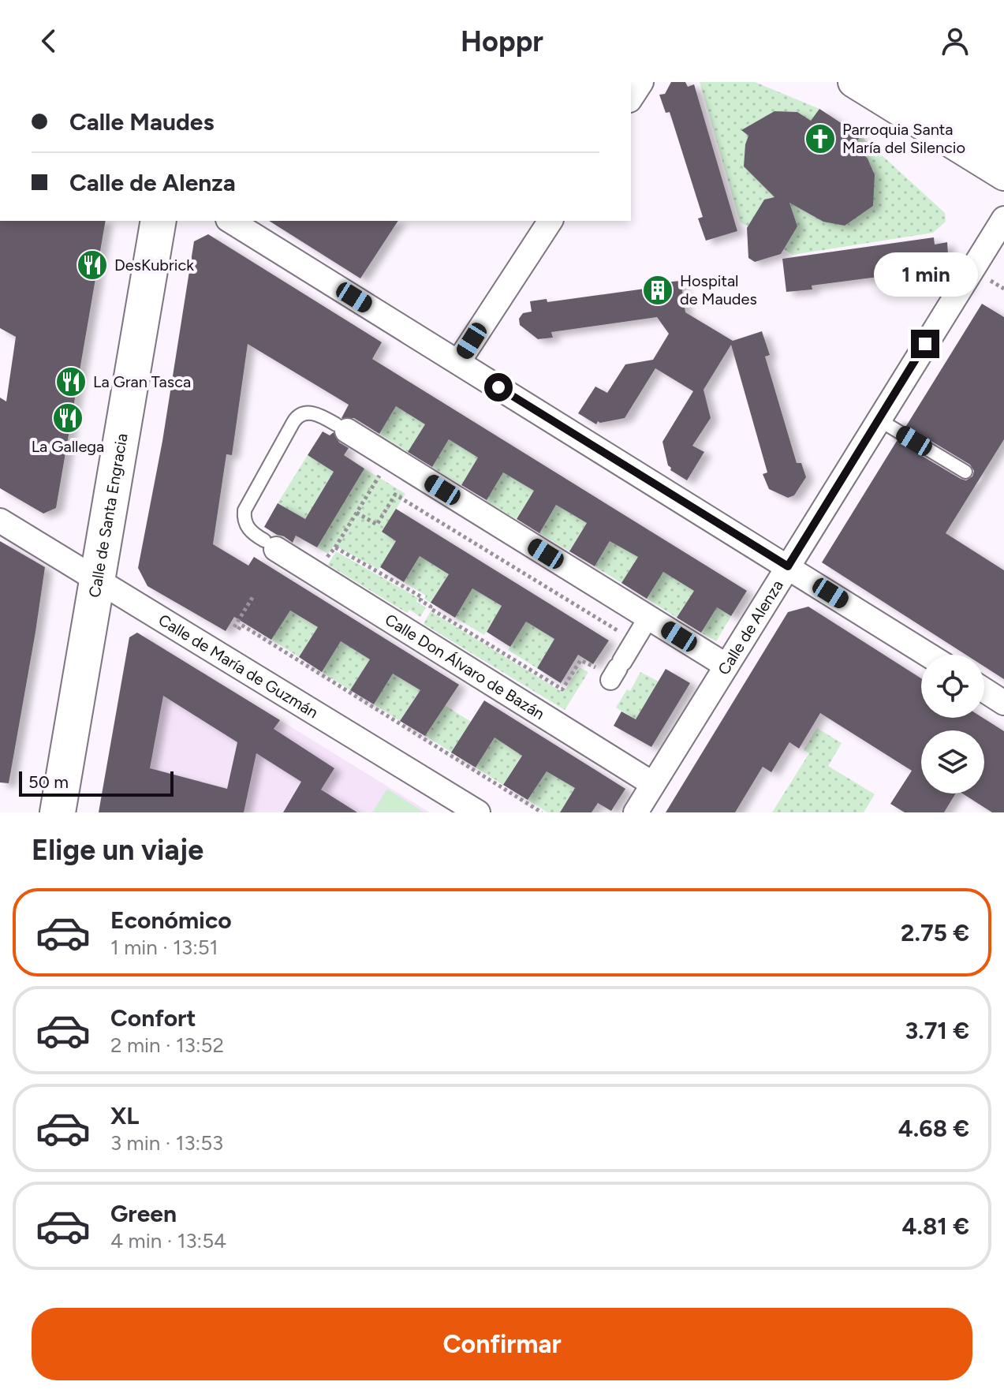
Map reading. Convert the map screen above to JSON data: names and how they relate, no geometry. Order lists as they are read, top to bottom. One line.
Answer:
{"streets":{"main road":["Calle de Santa Engracia"],"street":["Calle de Alenza","Calle Don Álvaro de Bazán","Calle de María de Guzmán"]},"crossings":[["Calle de Santa Engracia","Calle de María de Guzmán"],["Calle de Alenza","Calle Don Álvaro de Bazán"]],"places":{"church":["Parroquia Santa María del Silencio"],"restaurant":["DesKubrick","La Gran Tasca","La Gallega"],"building":["Hospital de Maudes"]},"scale_bar":"50 m","page":{"header":"Hoppr","banner":["Calle Maudes","Calle de Alenza"],"bubble":"1 min","scale":"50 m","heading":"Elige un viaje","list":[{"name":"Económico","note":"1 min · 13:51","value":"2.75 €"},{"name":"Confort","note":"2 min · 13:52","value":"3.71 €"},{"name":"XL","note":"3 min · 13:53","value":"4.68 €"},{"name":"Green","note":"4 min · 13:54","value":"4.81 €"}],"buttons":"Confirmar"}}
